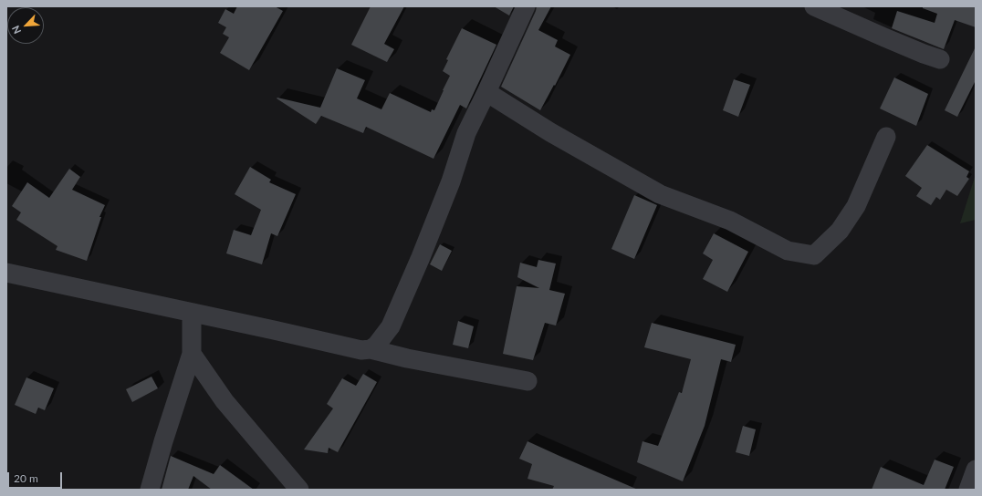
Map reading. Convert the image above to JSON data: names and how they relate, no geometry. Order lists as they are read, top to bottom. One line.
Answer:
{"scale_bar":"20 m","north":"bottom left"}
